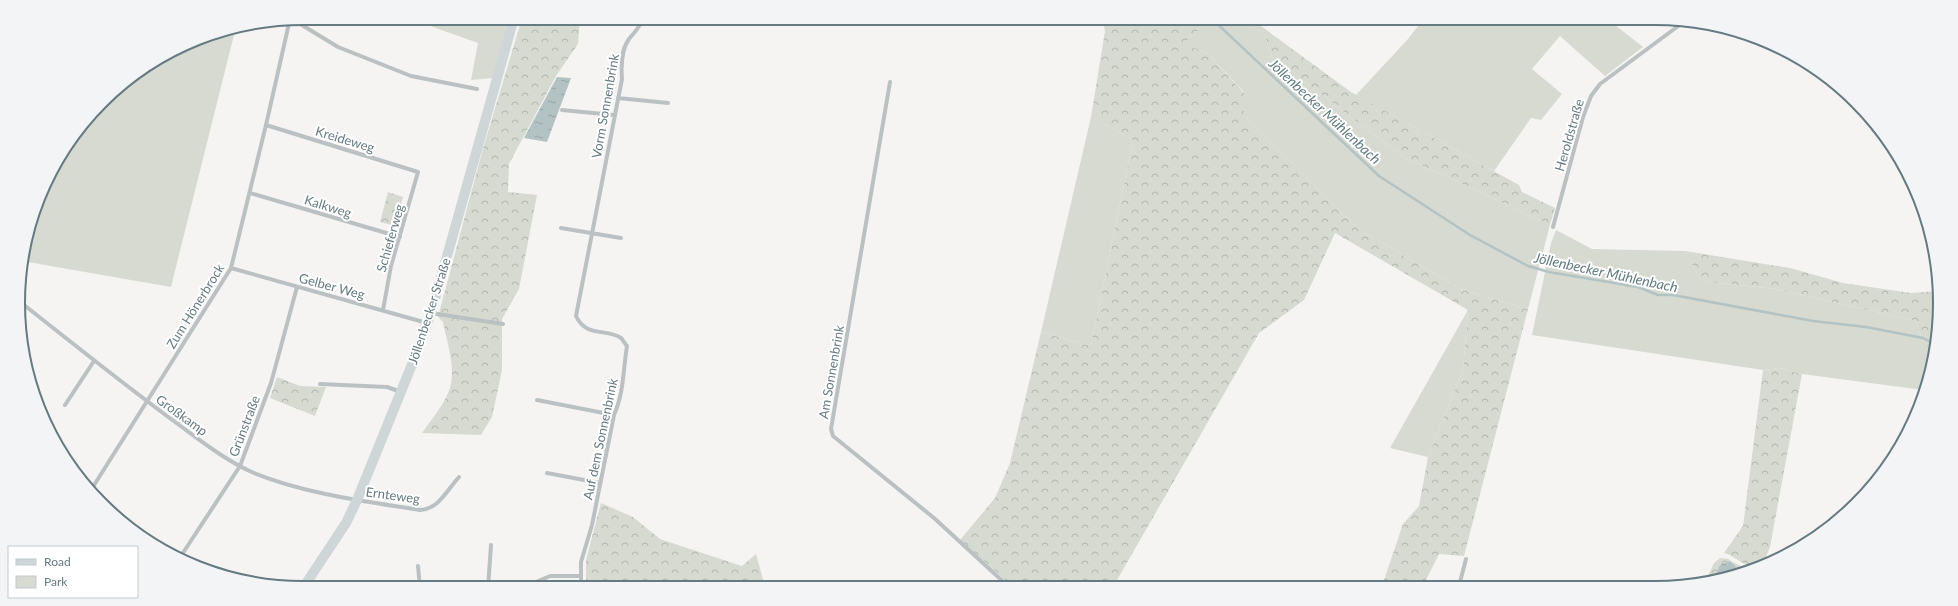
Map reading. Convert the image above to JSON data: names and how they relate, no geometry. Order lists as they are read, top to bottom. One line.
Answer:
{"streets":{"main road":["Jöllenbecker Straße"],"street":["Vorm Sonnenbrink","Heroldstraße","Kreideweg","Kalkweg","Schieferweg","Gelber Weg","Zum Hönerbrock","Am Sonnenbrink","Großkamp","Grünstraße","Auf dem Sonnenbrink","Ernteweg"]},"crossings":[["Vorm Sonnenbrink","Auf dem Sonnenbrink"],["Kreideweg","Schieferweg"],["Kreideweg","Zum Hönerbrock"],["Kalkweg","Schieferweg"],["Kalkweg","Zum Hönerbrock"],["Schieferweg","Gelber Weg"],["Gelber Weg","Zum Hönerbrock"],["Gelber Weg","Jöllenbecker Straße"],["Gelber Weg","Grünstraße"],["Zum Hönerbrock","Großkamp"],["Jöllenbecker Straße","Großkamp"],["Jöllenbecker Straße","Ernteweg"],["Großkamp","Grünstraße"],["Großkamp","Ernteweg"]],"water":["Jöllenbecker Mühlenbach"],"legend":["Road","Park"]}
